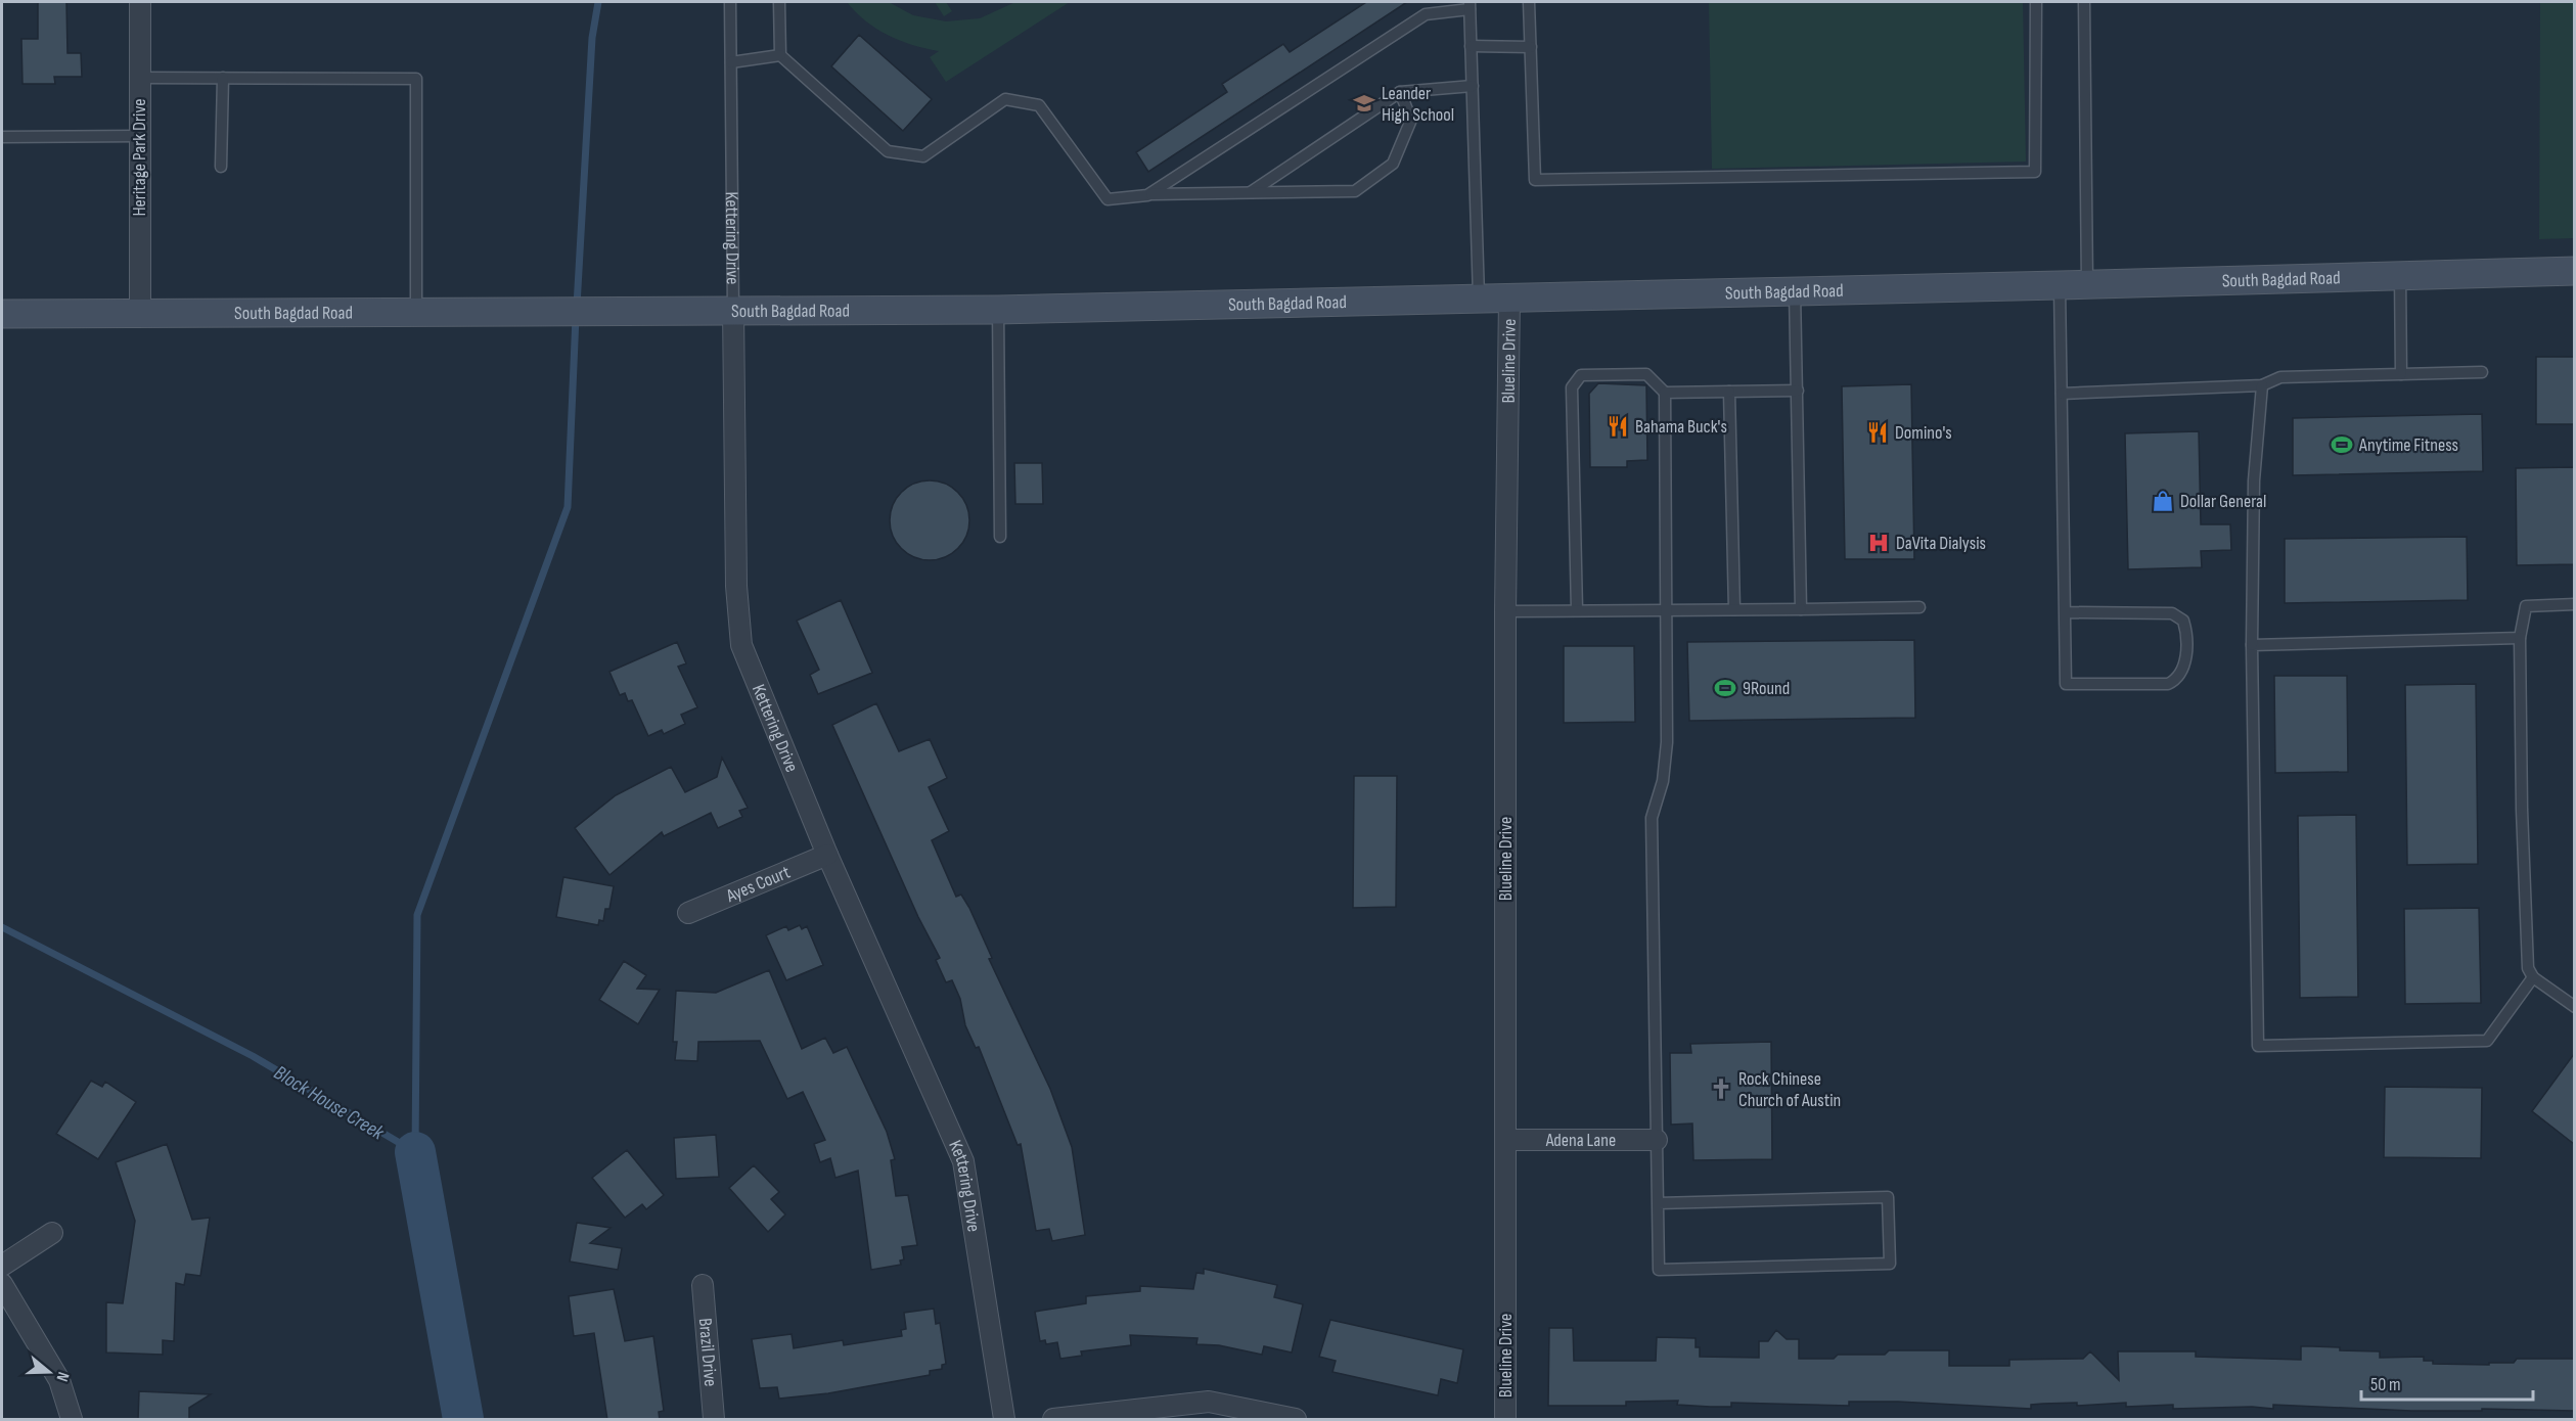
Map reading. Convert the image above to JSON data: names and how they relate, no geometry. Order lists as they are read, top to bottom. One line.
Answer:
{"streets":{"main road":["South Bagdad Road"],"street":["Heritage Park Drive","Kettering Drive","Blueline Drive","Ayes Court","Adena Lane","Brazil Drive"]},"crossings":[["Heritage Park Drive","South Bagdad Road"],["Kettering Drive","South Bagdad Road"],["Kettering Drive","Ayes Court"],["South Bagdad Road","Blueline Drive"],["Blueline Drive","Adena Lane"]],"water":["Block House Creek"],"places":{"school or university":["Leander High School"],"restaurant":["Bahama Buck's","Domino's"],"sports":["Anytime Fitness","9Round"],"shop":["Dollar General"],"hospital":["DaVita Dialysis"],"church":["Rock Chinese Church of Austin"]},"scale_bar":"50 m","north":"right"}
